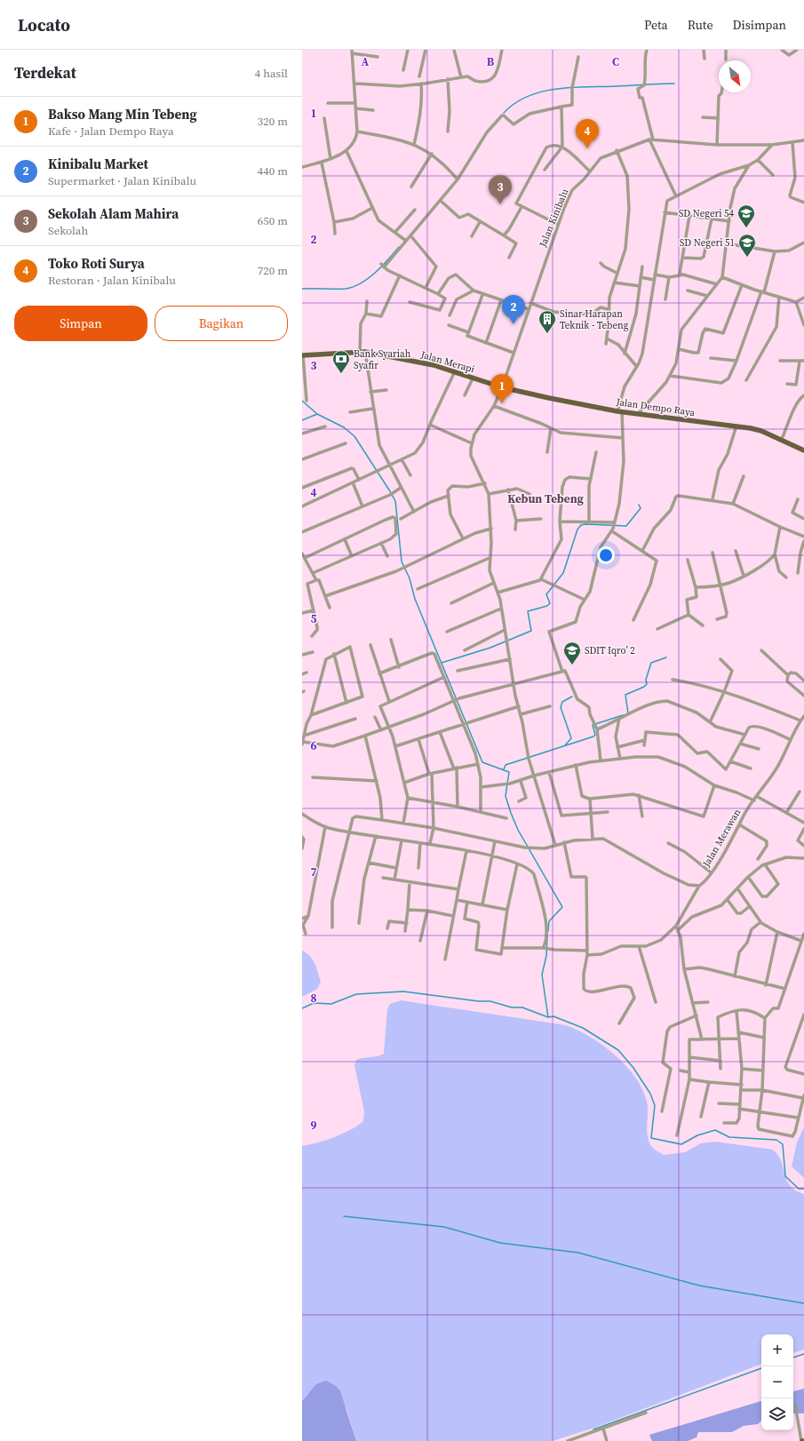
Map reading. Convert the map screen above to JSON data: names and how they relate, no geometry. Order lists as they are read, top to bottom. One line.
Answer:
{"streets":{"main road":["Jalan Merapi","Jalan Dempo Raya"],"street":["Jalan Kinibalu","Jalan Merawan"]},"crossings":[["Jalan Kinibalu","Jalan Merapi"],["Jalan Kinibalu","Jalan Dempo Raya"],["Jalan Merapi","Jalan Dempo Raya"]],"districts":["Kebun Tebeng"],"places":{"school or university":["SD Negeri 54","SD Negeri 51","SDIT Iqro’ 2"],"building":["Sinar Harapan Teknik - Tebeng"],"bank":["Bank Syariah Syafir"]},"north":"bottom right","page":{"header":"Locato","nav":["Peta","Rute","Disimpan"],"heading":["Terdekat","4 hasil"],"list":[{"mark":"1","name":"Bakso Mang Min Tebeng","note":"Kafe · Jalan Dempo Raya","value":"320 m"},{"mark":"2","name":"Kinibalu Market","note":"Supermarket · Jalan Kinibalu","value":"440 m"},{"mark":"3","name":"Sekolah Alam Mahira","note":"Sekolah","value":"650 m"},{"mark":"4","name":"Toko Roti Surya","note":"Restoran · Jalan Kinibalu","value":"720 m"}],"pins":["4","3","2","1"],"buttons":["Simpan","Bagikan"],"map_buttons":["+","−"]},"grid":{"columns":["A","B","C"],"rows":["1","2","3","4","5","6","7","8","9"]}}
